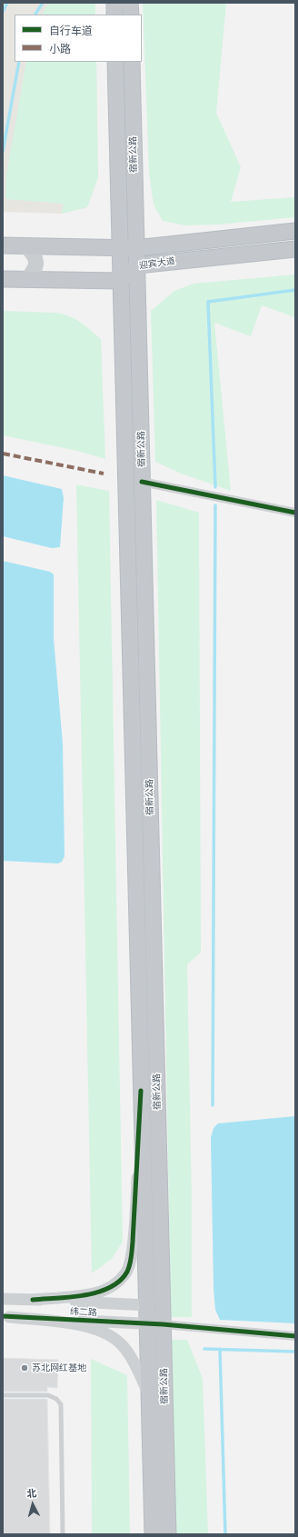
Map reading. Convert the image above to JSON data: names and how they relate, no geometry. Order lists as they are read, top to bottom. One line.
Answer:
{"streets":{"highway":["宿新公路","迎宾大道"],"street":["纬二路"]},"crossings":[["宿新公路","迎宾大道"],["宿新公路","纬二路"]],"places":["苏北网红基地"],"legend":["自行车道","小路"],"north":"top"}
